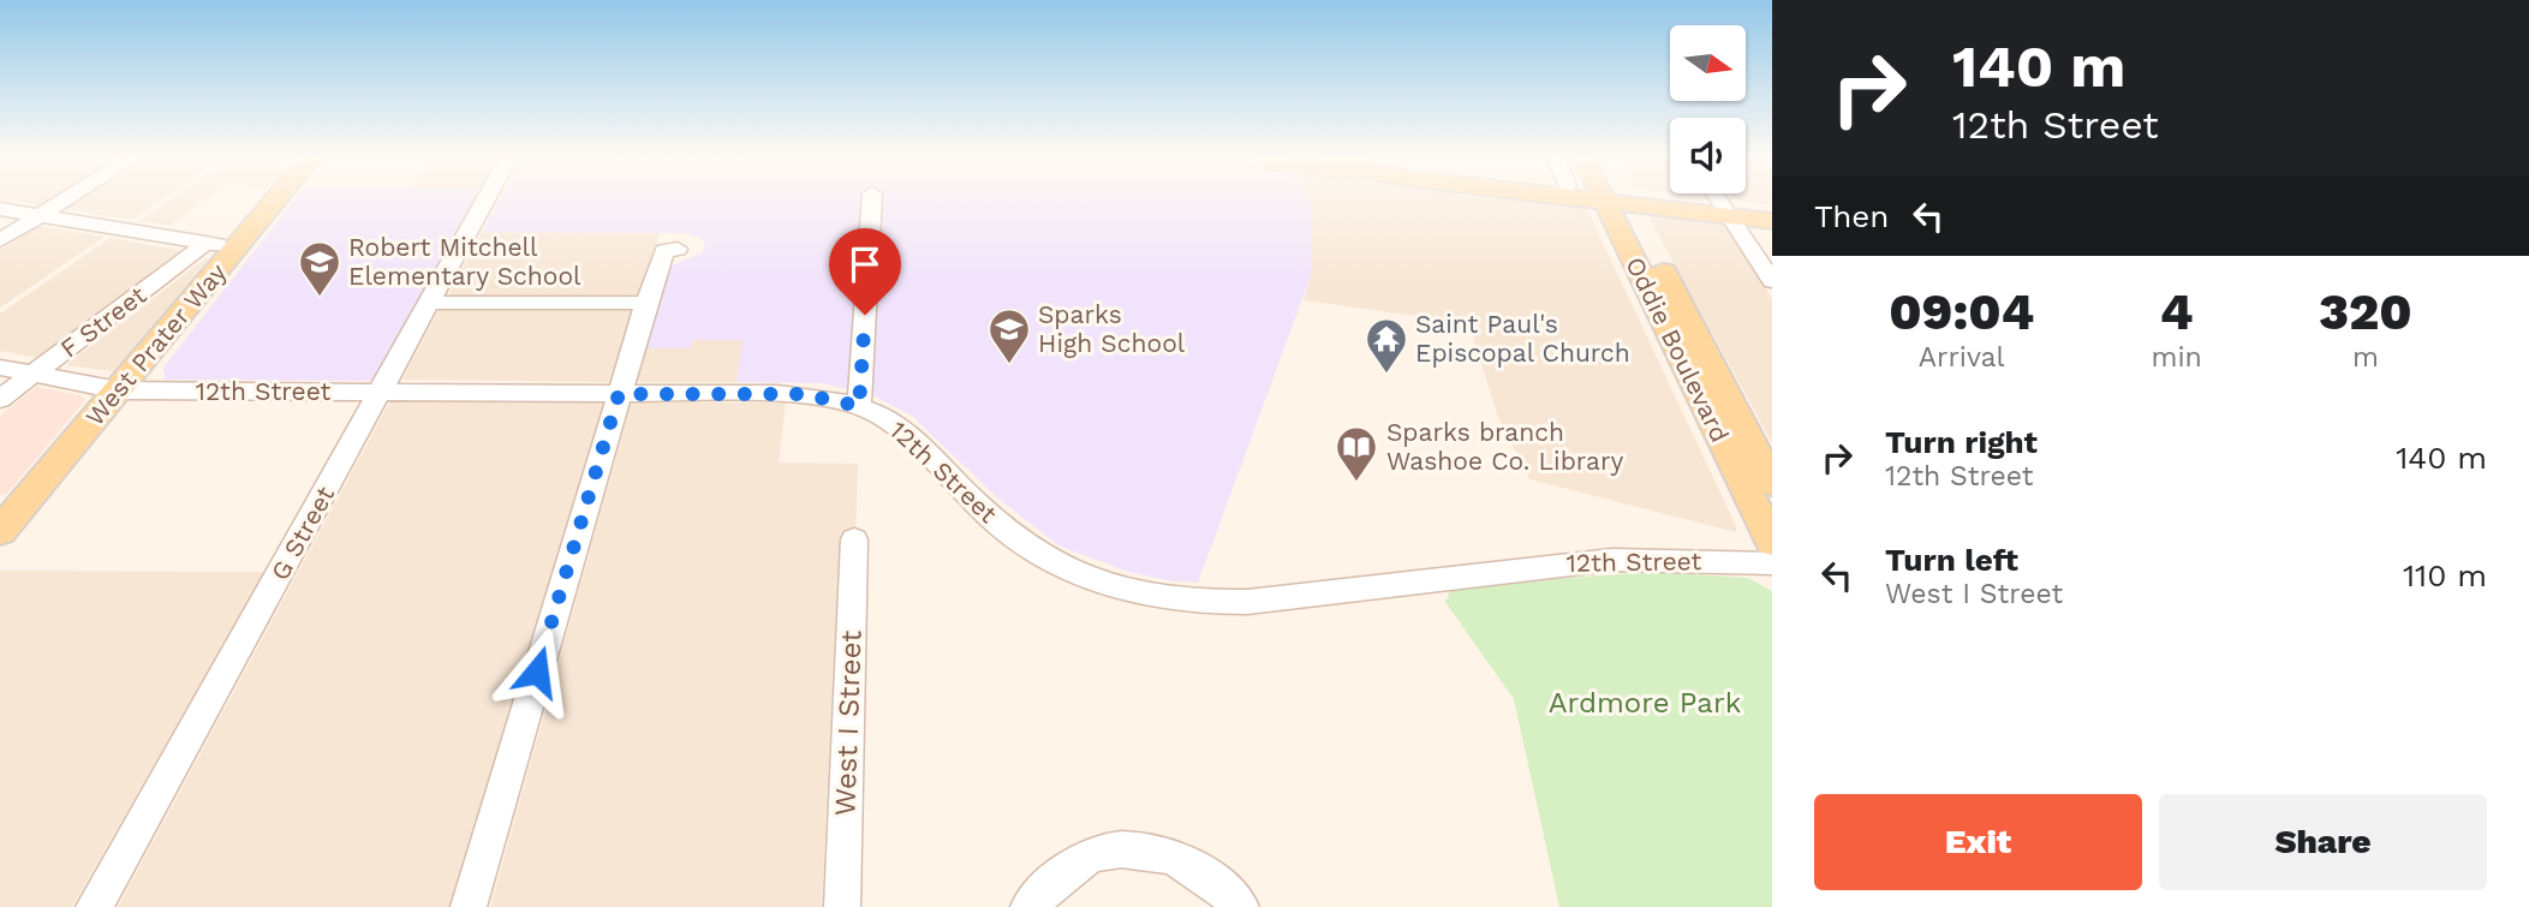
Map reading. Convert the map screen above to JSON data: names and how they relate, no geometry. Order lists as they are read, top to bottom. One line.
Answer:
{"streets":{"main road":["West Prater Way","Oddie Boulevard"],"street":["F Street","12th Street","G Street","West I Street"]},"crossings":[["F Street","12th Street"],["West Prater Way","12th Street"],["12th Street","G Street"]],"parks":["Ardmore Park"],"places":{"school or university":["Robert Mitchell Elementary School","Sparks High School"],"temple":["Saint Paul's Episcopal Church"],"library":["Sparks branch Washoe Co. Library"]},"north":"right","page":{"turn":["140 m","12th Street"],"then":"Then","eta":["09:04","Arrival","4","min","320","m"],"list":[{"name":"Turn right","note":"12th Street","value":"140 m"},{"name":"Turn left","note":"West I Street","value":"110 m"}],"buttons":["Exit","Share"]}}
